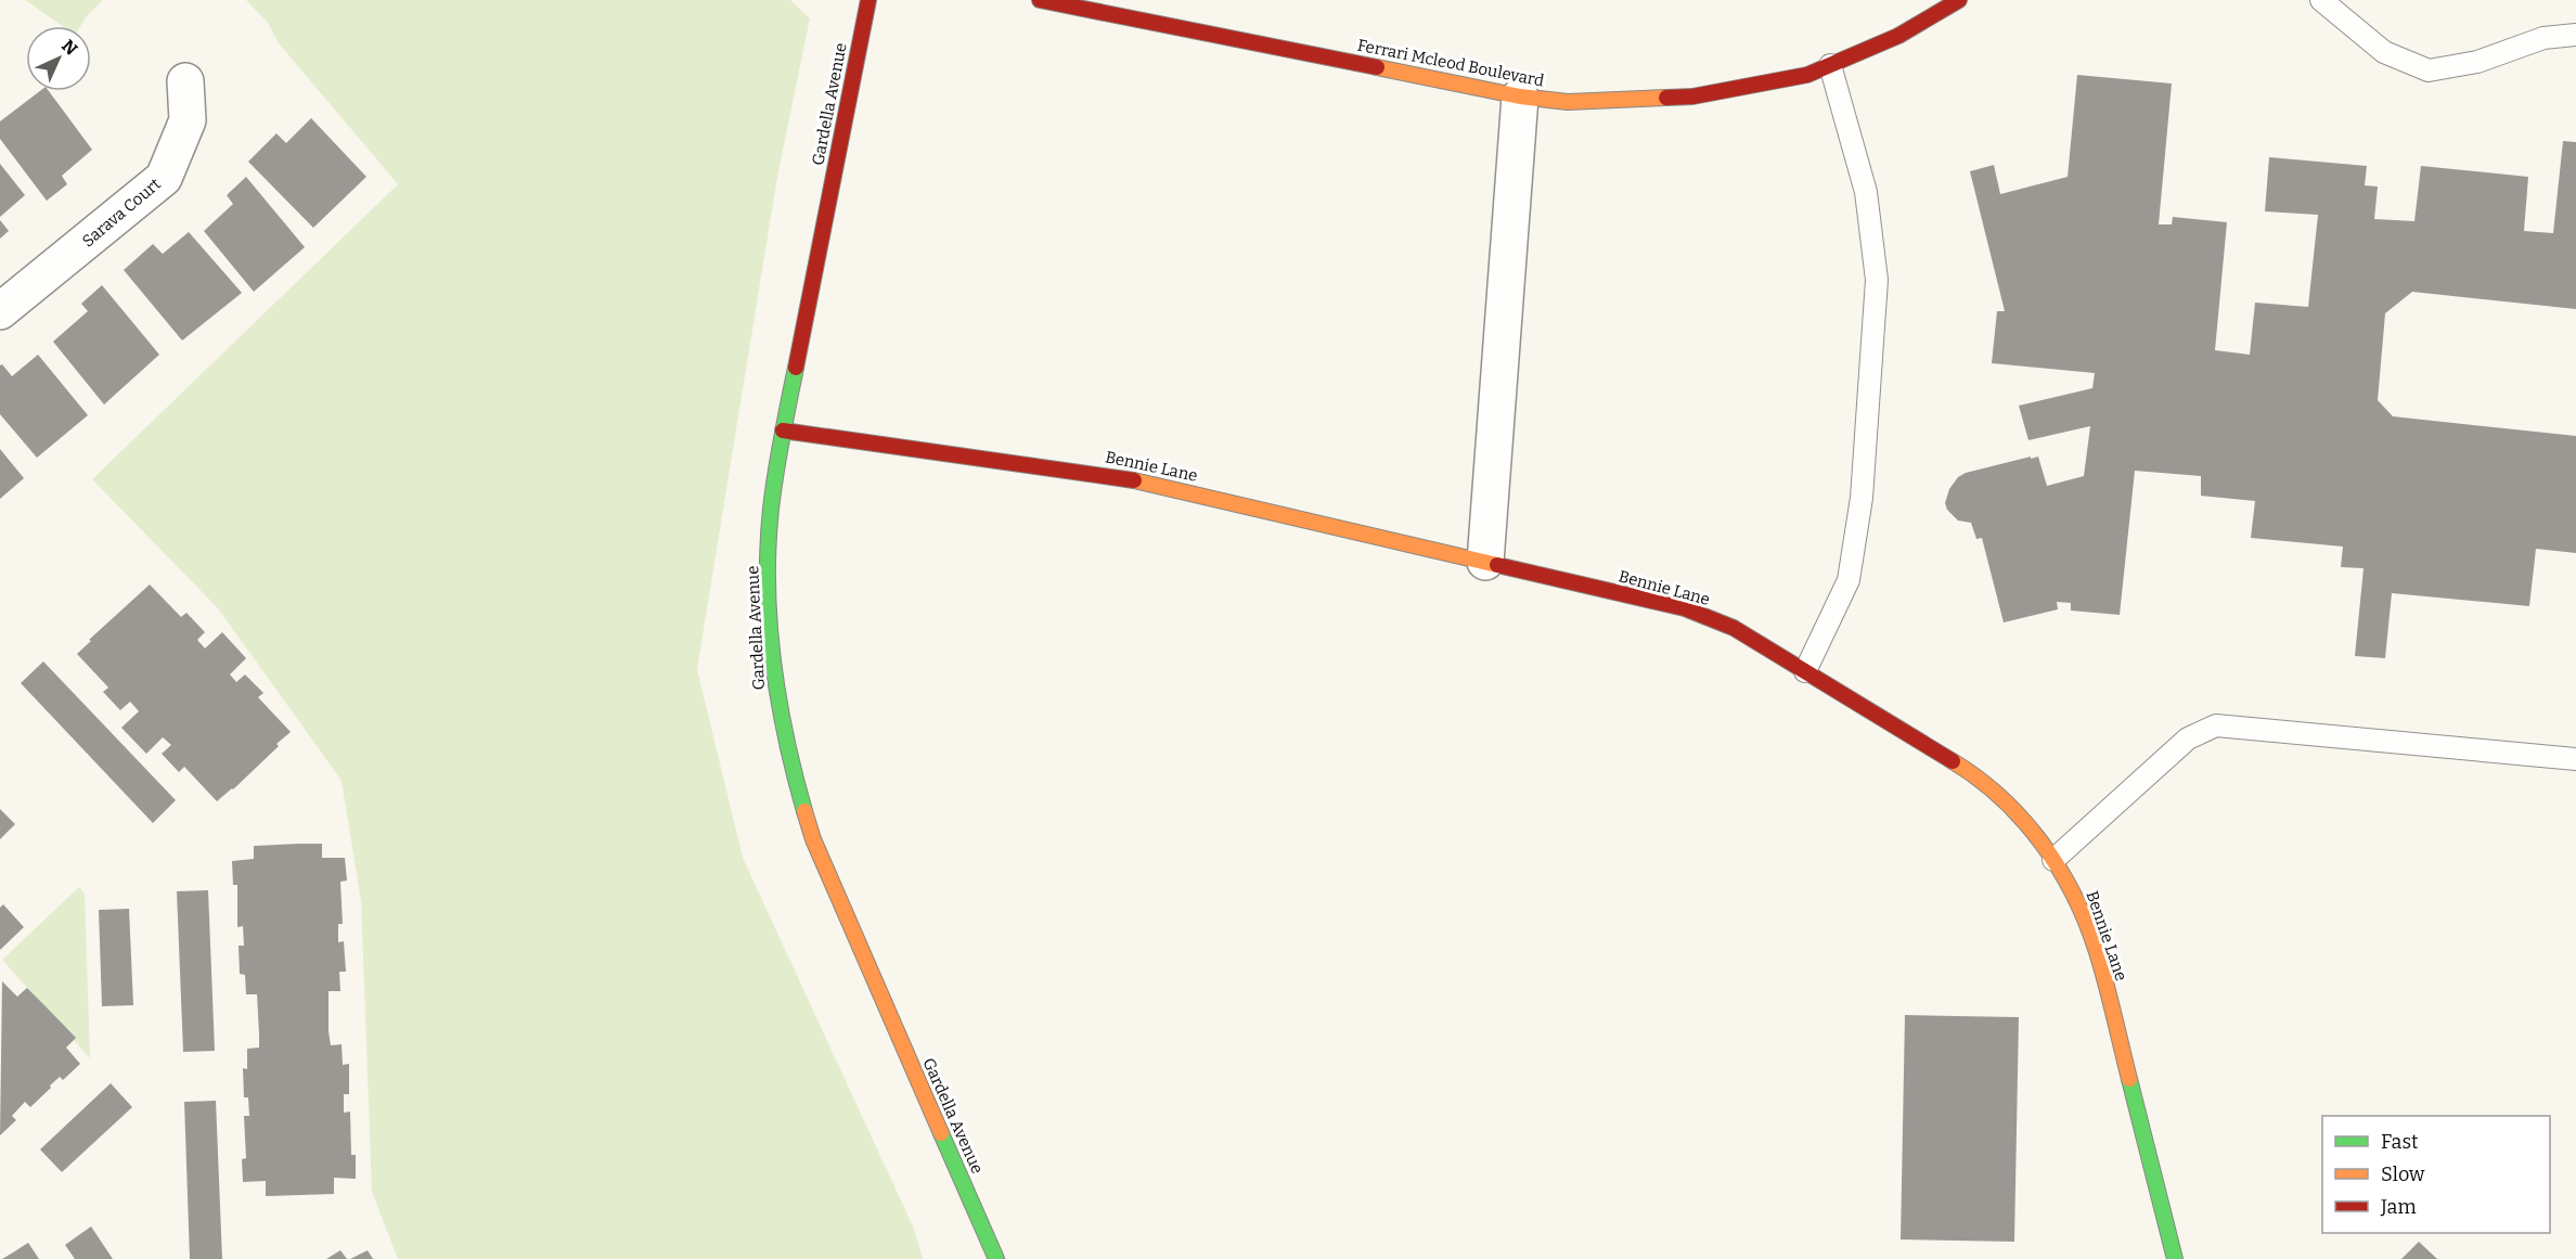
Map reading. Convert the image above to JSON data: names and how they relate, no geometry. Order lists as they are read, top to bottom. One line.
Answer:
{"streets":{"street":["Ferrari Mcleod Boulevard","Gardella Avenue","Sarava Court","Bennie Lane"]},"crossings":[["Gardella Avenue","Bennie Lane"]],"legend":["Fast","Slow","Jam"],"north":"top right"}
